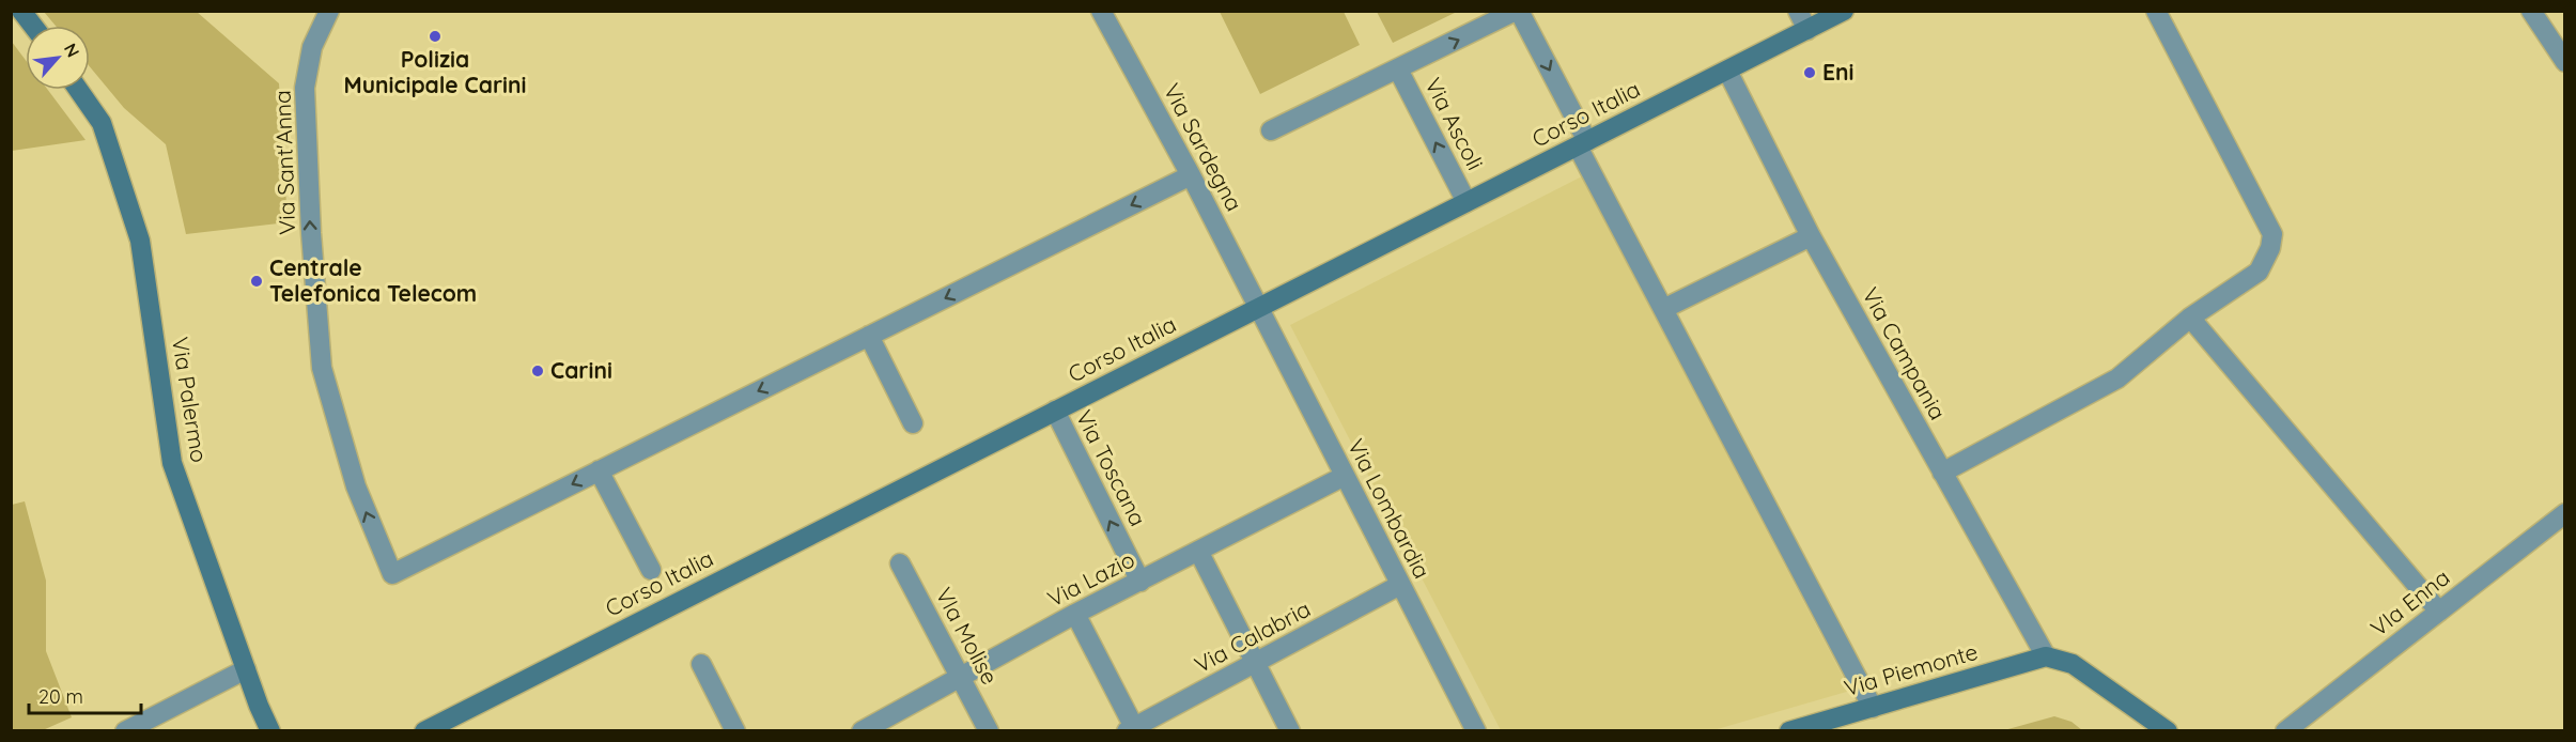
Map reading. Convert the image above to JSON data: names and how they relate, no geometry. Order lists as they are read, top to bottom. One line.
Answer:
{"streets":{"street":["Corso Italia","Via Ascoli","Via Sardegna","Via Sant'Anna","Via Campania","Via Palermo","Via Toscana","Via Lombardia","Via Lazio","VIa Enna","VIa Molise","Via Calabria","Via Piemonte"]},"crossings":[["Corso Italia","Via Ascoli"],["Corso Italia","Via Sardegna"],["Corso Italia","Via Campania"],["Corso Italia","Via Toscana"],["Corso Italia","Via Lombardia"],["Via Sardegna","Via Lombardia"],["Via Campania","Via Piemonte"],["Via Toscana","Via Lazio"],["Via Lombardia","Via Lazio"],["Via Lombardia","Via Calabria"],["Via Lazio","VIa Molise"]],"one_way":["Via Toscana"],"places":["Polizia Municipale Carini","Eni","Centrale Telefonica Telecom","Carini"],"scale_bar":"20 m","north":"top right"}
